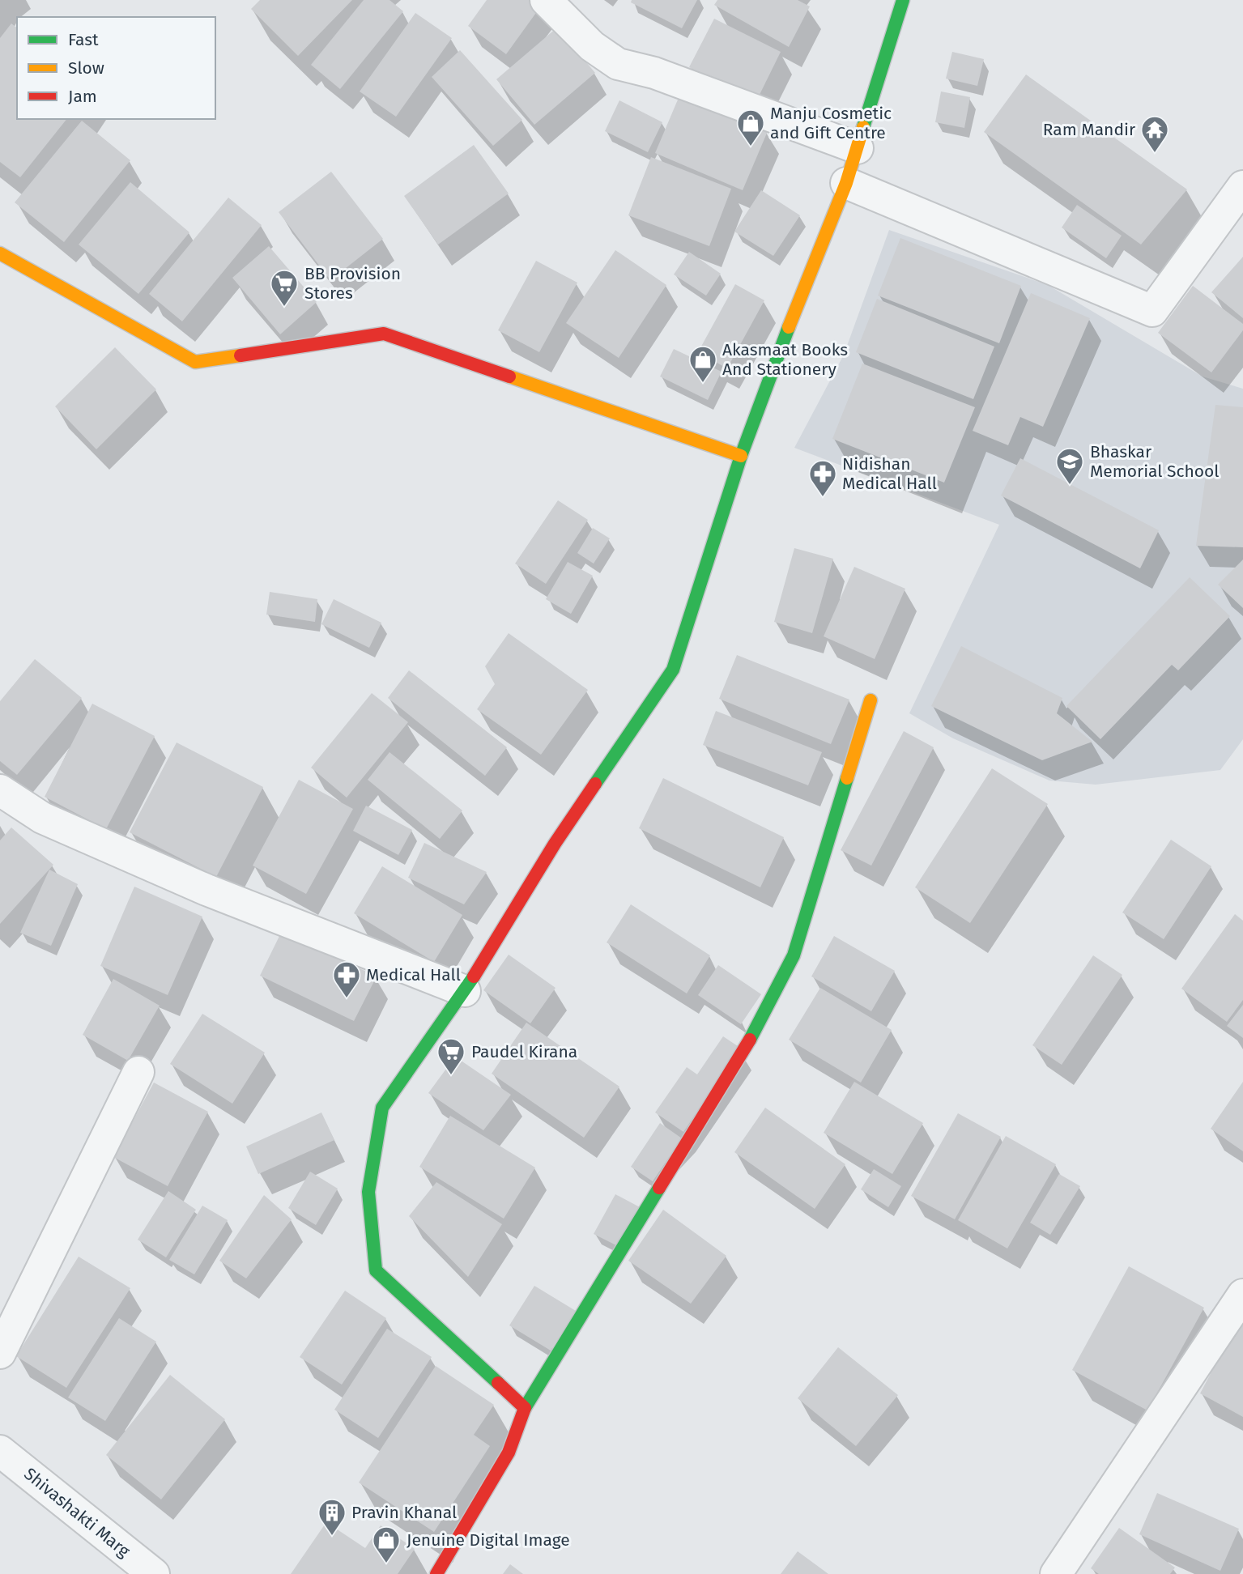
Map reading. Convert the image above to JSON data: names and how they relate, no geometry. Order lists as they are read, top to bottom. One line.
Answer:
{"streets":{"street":["Shivashakti Marg"]},"places":{"shop":["Manju Cosmetic and Gift Centre","Akasmaat Books And Stationery","Jenuine Digital Image"],"temple":["Ram Mandir"],"supermarket":["BB Provision Stores","Paudel Kirana"],"school or university":["Bhaskar Memorial School"],"pharmacy":["Nidishan Medical Hall","Medical Hall"],"building":["Pravin Khanal"]},"legend":["Fast","Slow","Jam"]}
